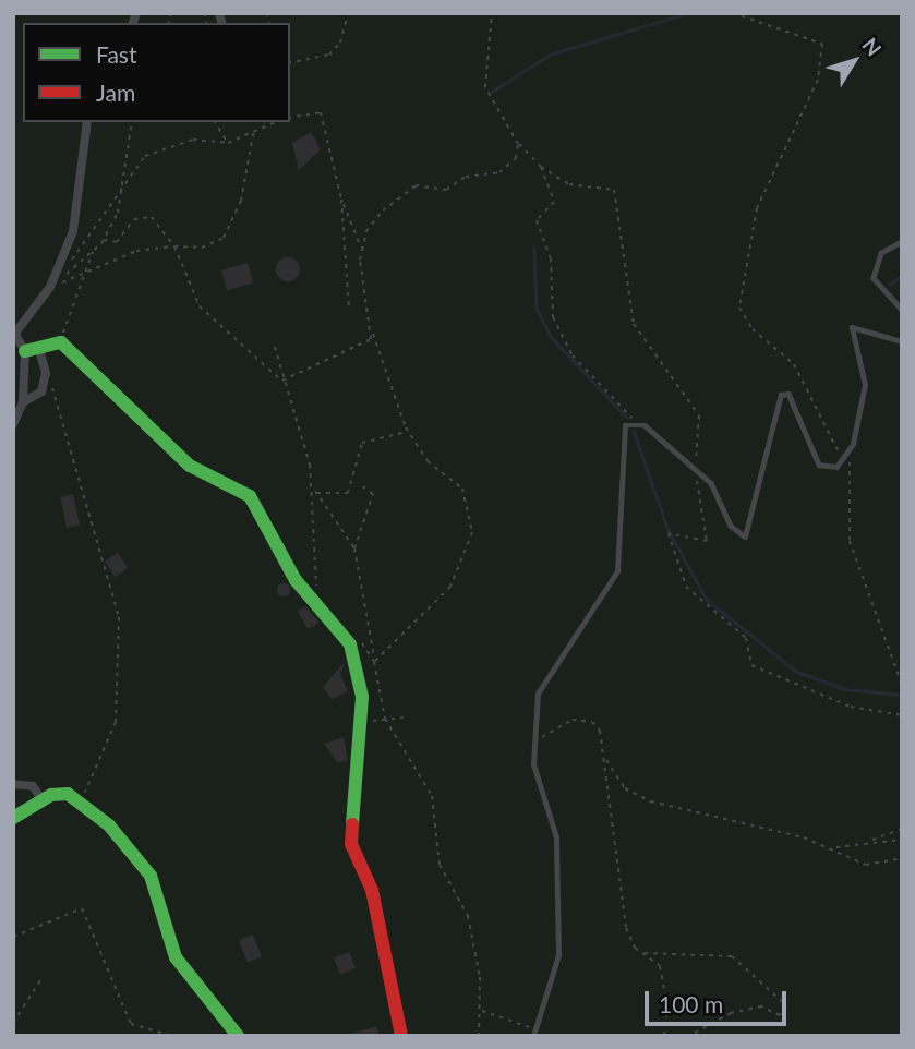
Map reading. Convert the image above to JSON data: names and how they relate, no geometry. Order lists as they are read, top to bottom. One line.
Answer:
{"legend":["Fast","Jam"],"scale_bar":"100 m","north":"top right"}
